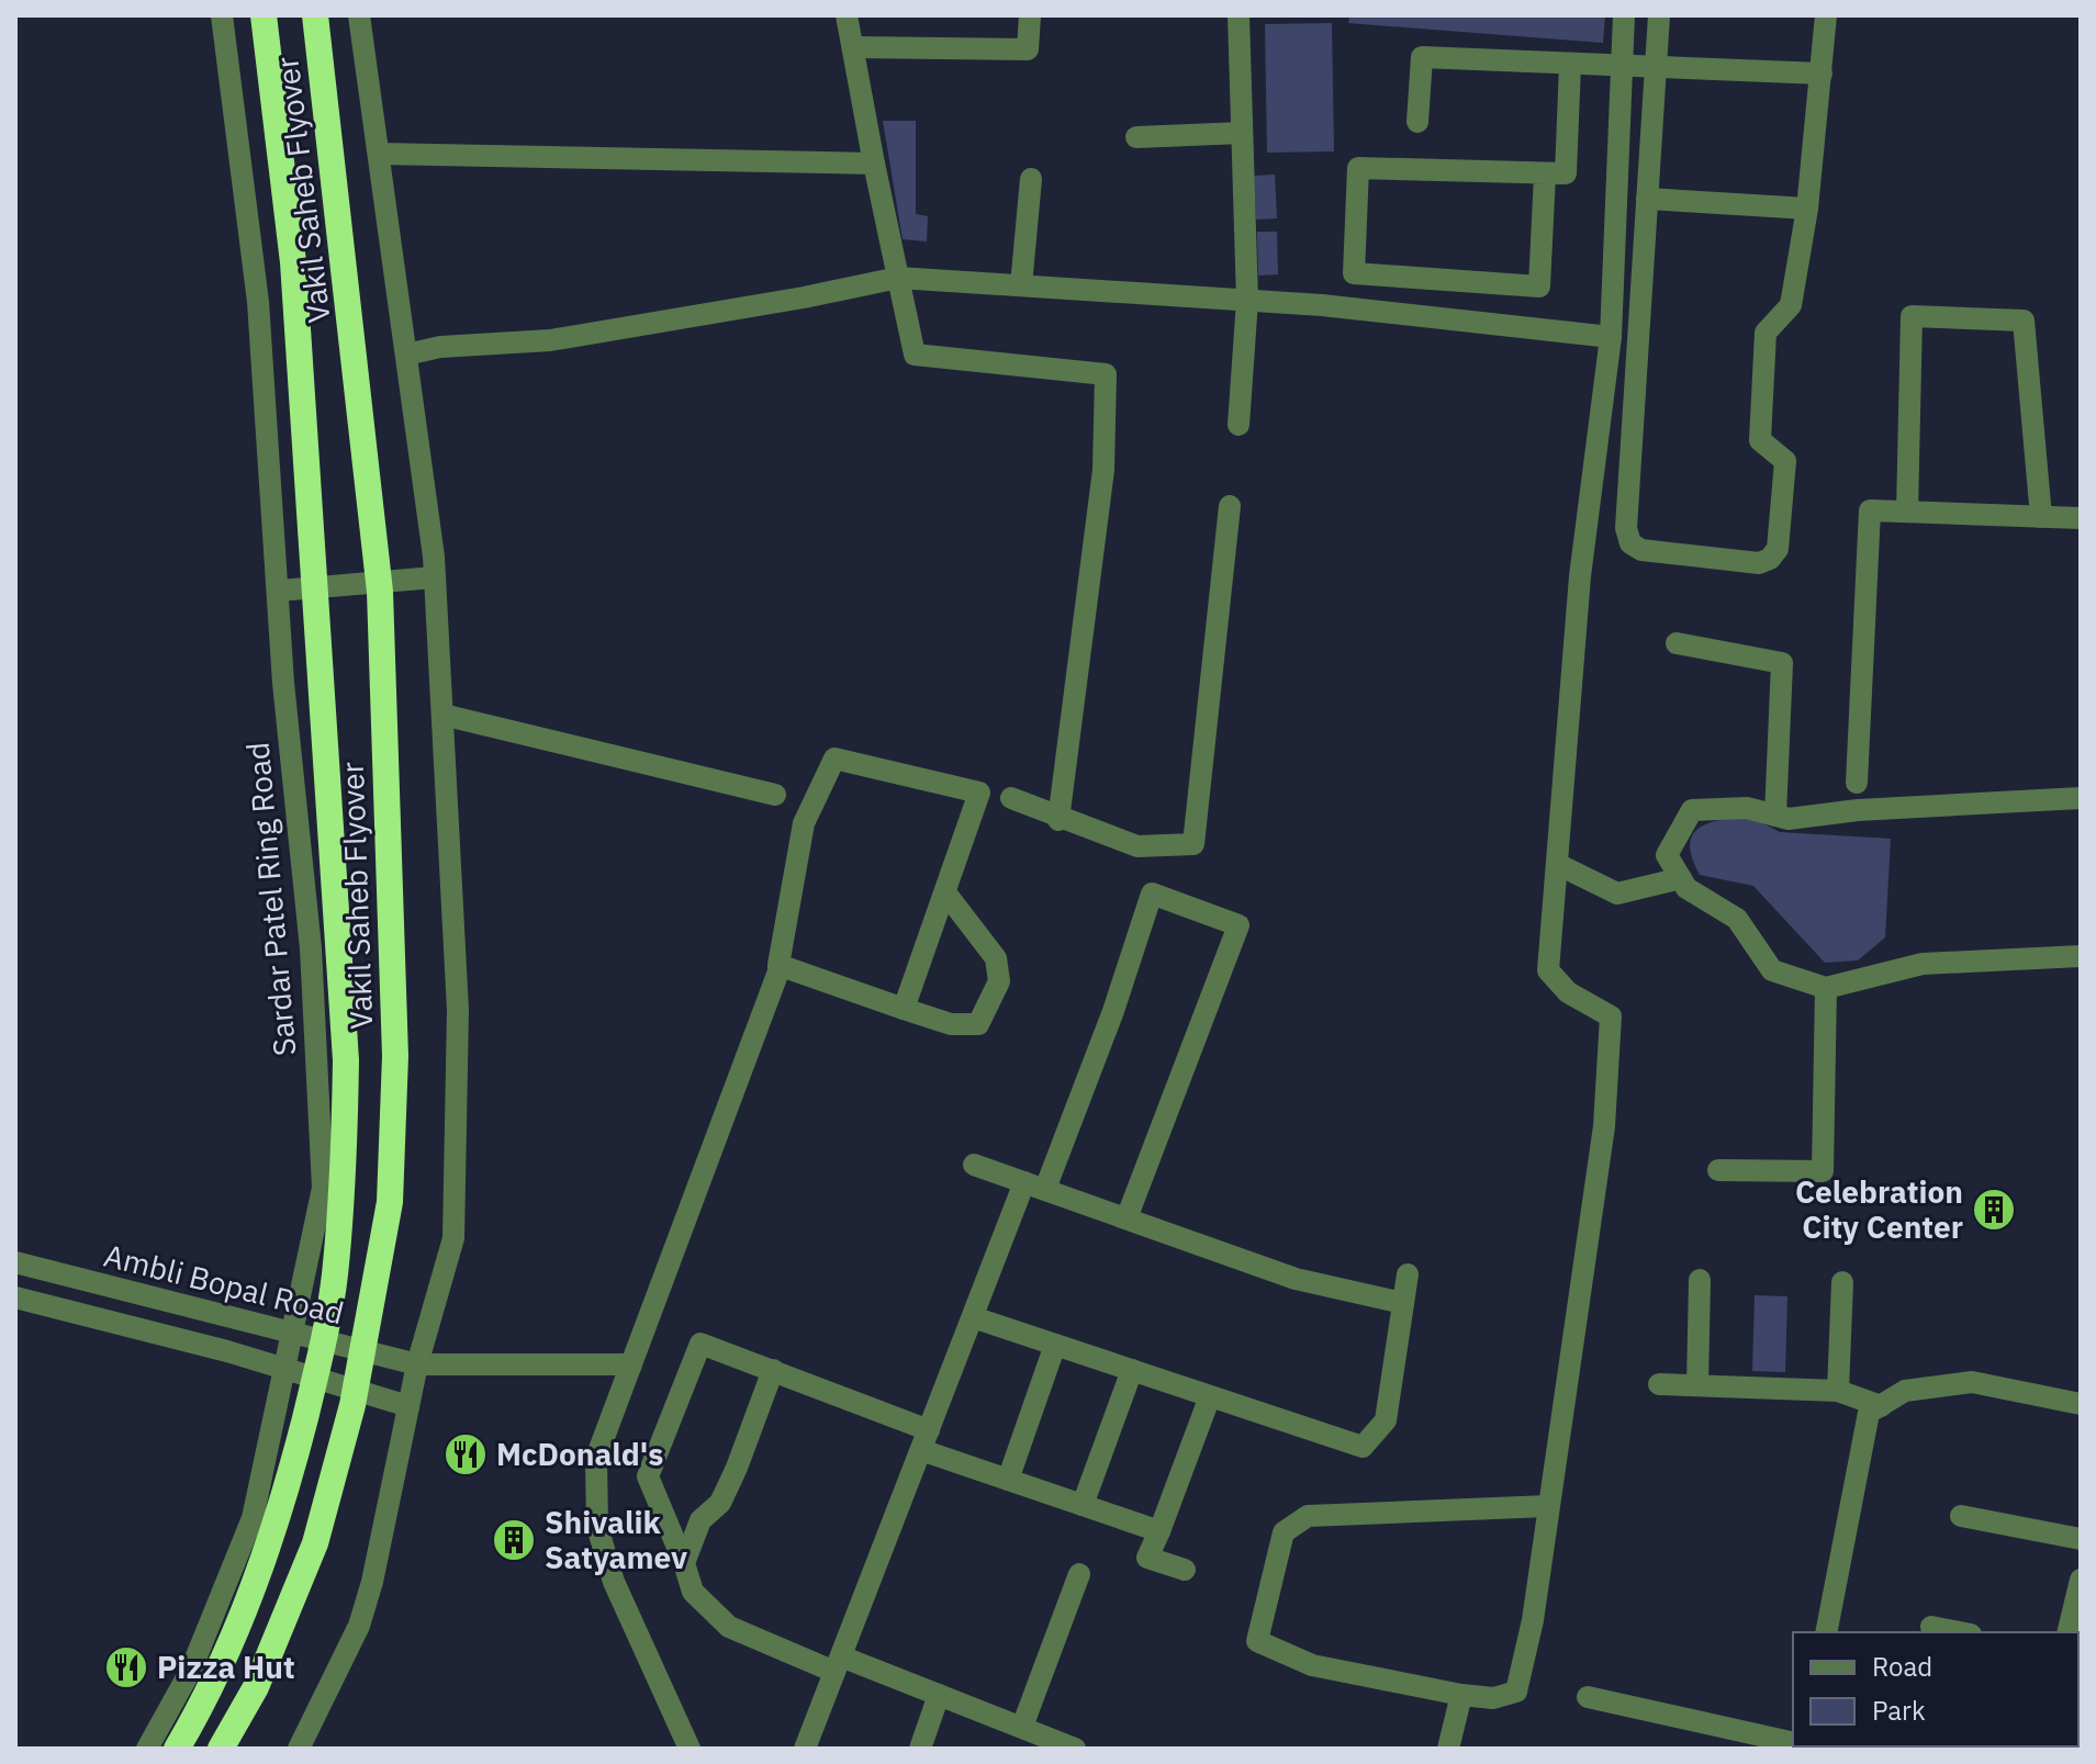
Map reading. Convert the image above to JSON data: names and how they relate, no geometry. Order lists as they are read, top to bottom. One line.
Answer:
{"streets":{"highway":["Vakil Saheb Flyover"],"street":["Sardar Patel Ring Road","Ambli Bopal Road"]},"crossings":[["Sardar Patel Ring Road","Ambli Bopal Road"]],"places":{"building":["Celebration City Center","Shivalik Satyamev"],"restaurant":["McDonald's","Pizza Hut"]},"legend":["Road","Park"]}
